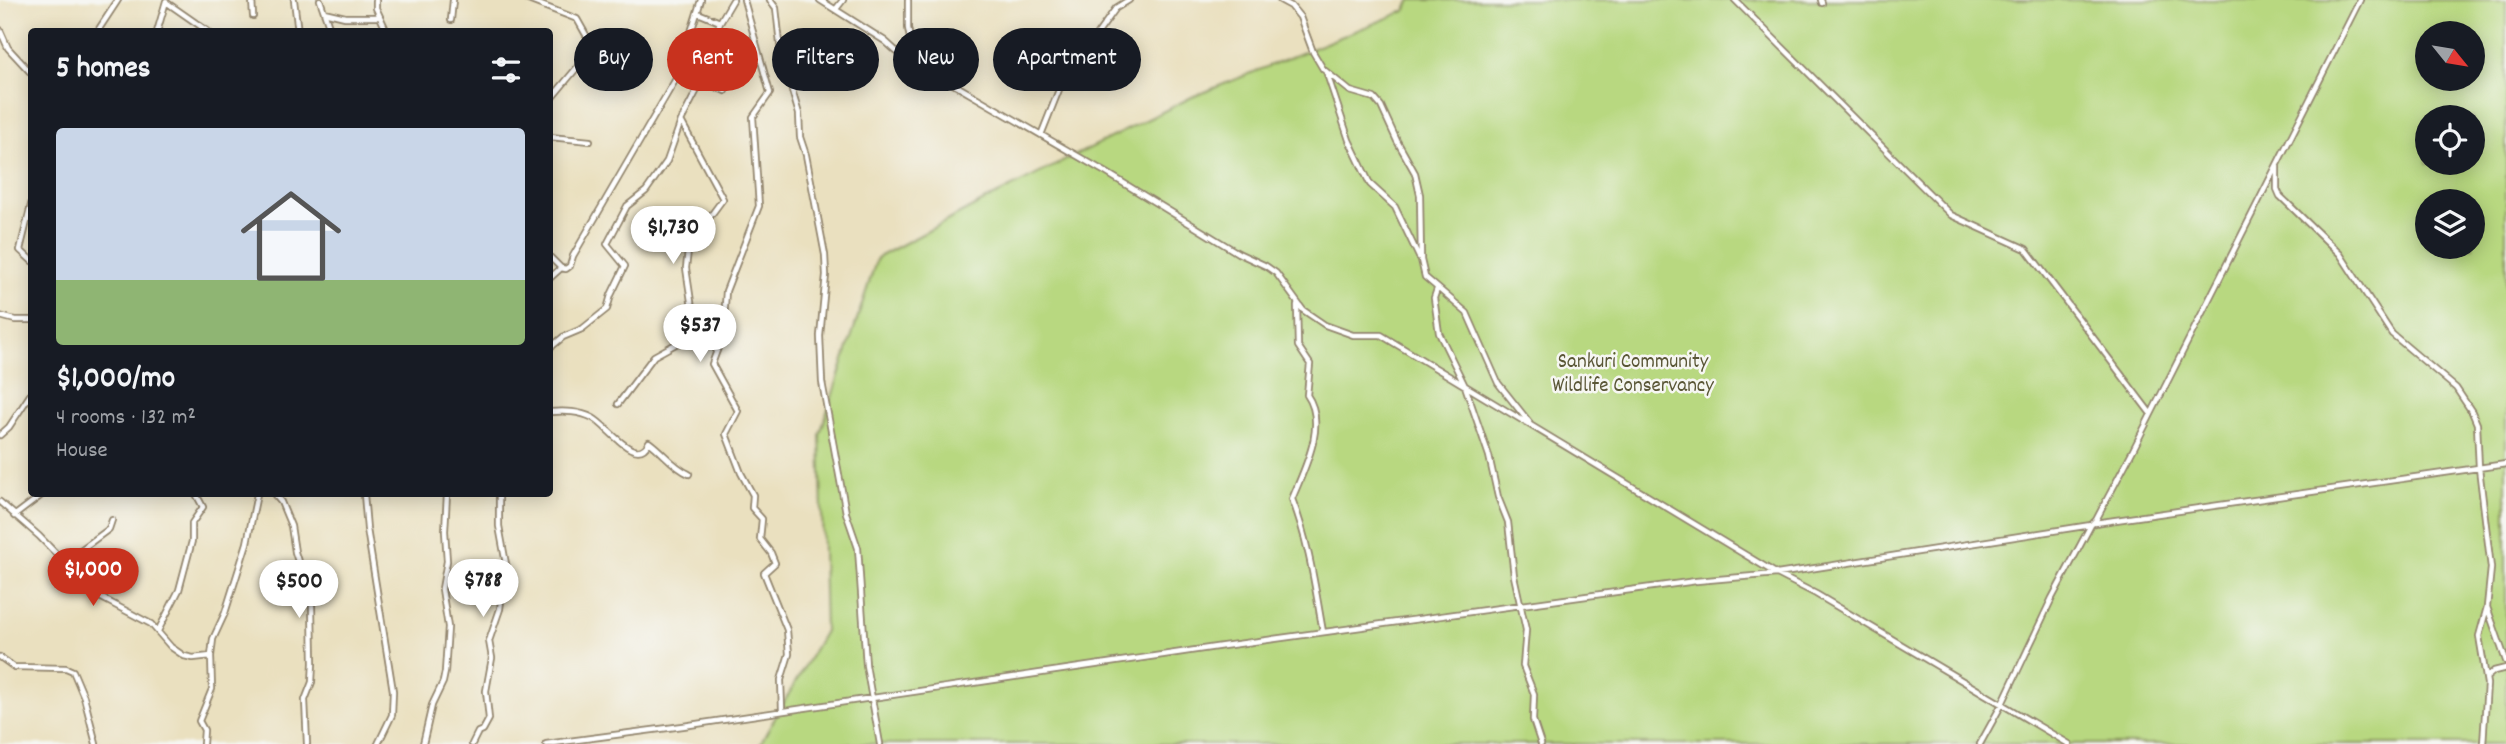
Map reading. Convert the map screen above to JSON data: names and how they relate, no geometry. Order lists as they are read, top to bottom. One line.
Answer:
{"parks":["Sankuri Community Wildlife Conservancy"],"north":"bottom right","page":{"chip":["Buy","Rent","Filters","New","Apartment"],"heading":"5 homes","list":[{"name":"$1,000/mo","note":"4 rooms · 132 m² · House"}],"price":["$1,730","$537","$1,000","$788","$500"]}}
